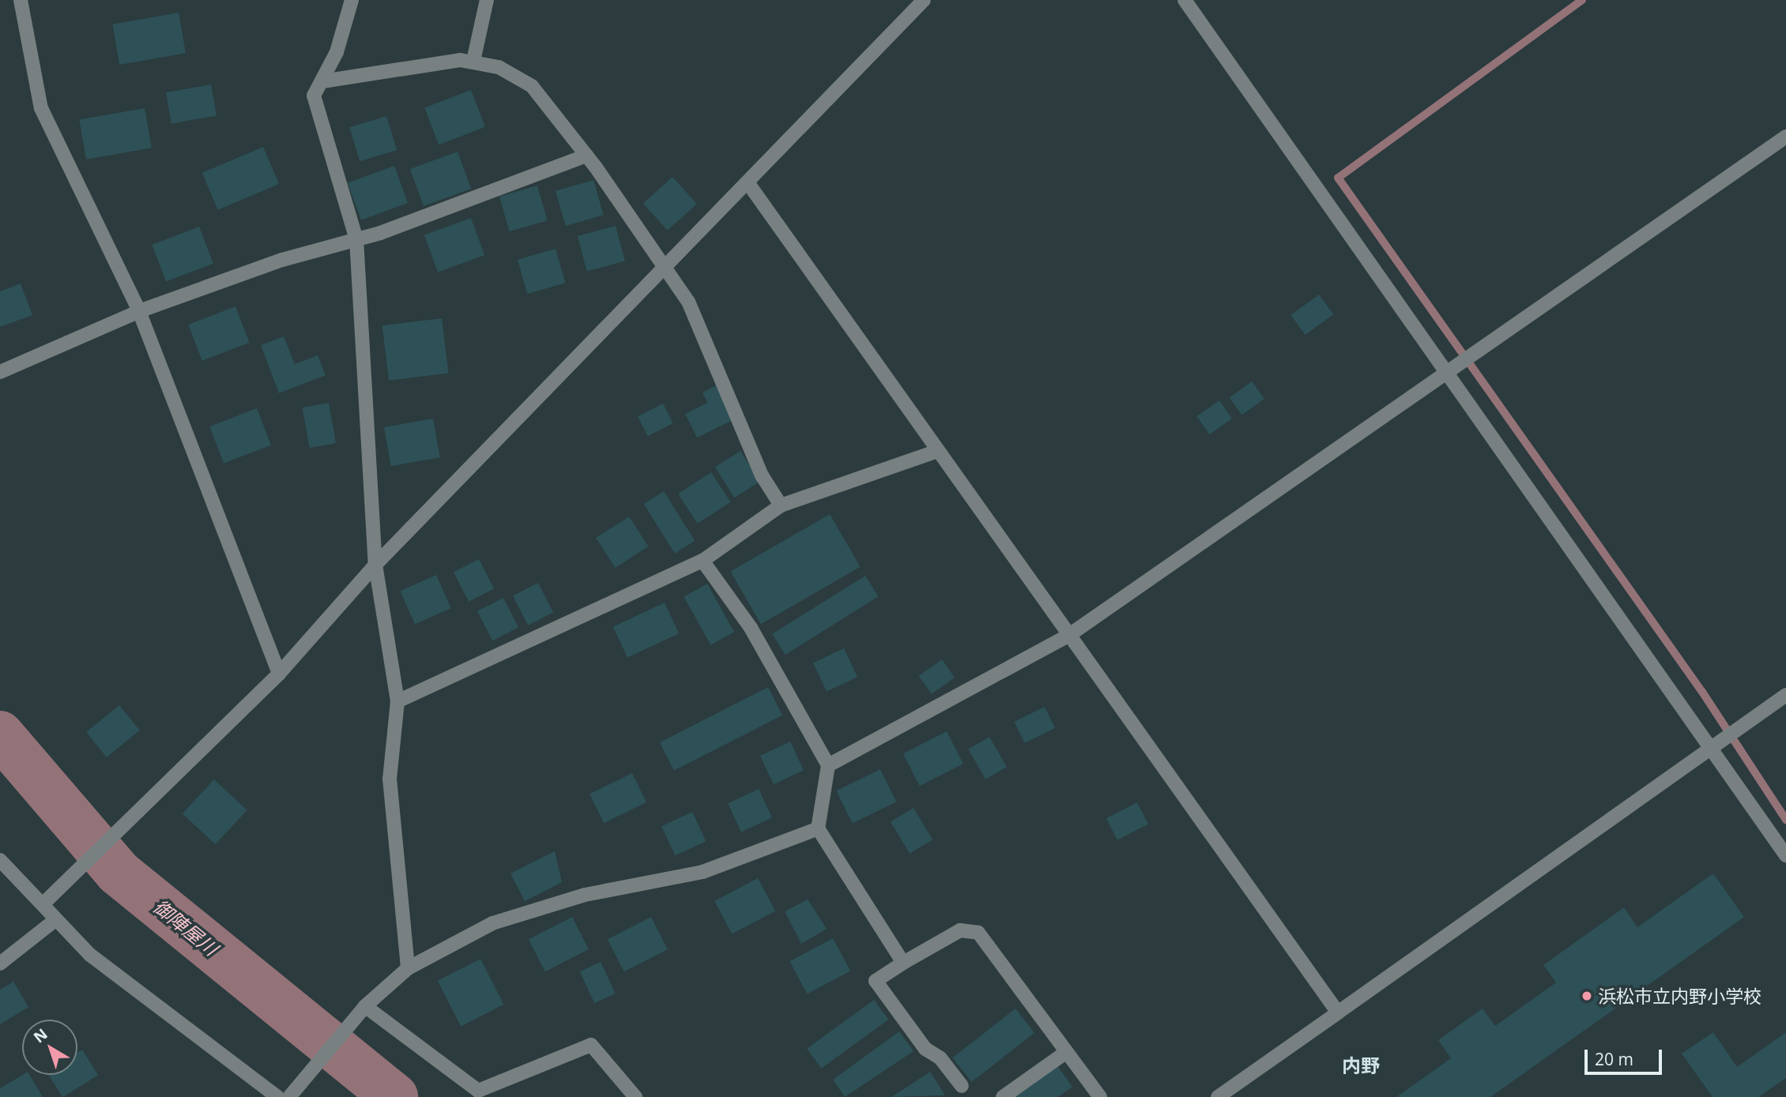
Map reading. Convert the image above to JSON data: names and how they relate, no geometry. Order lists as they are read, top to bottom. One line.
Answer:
{"districts":["内野"],"water":["御陣屋川"],"places":["浜松市立内野小学校"],"scale_bar":"20 m","north":"top left"}
